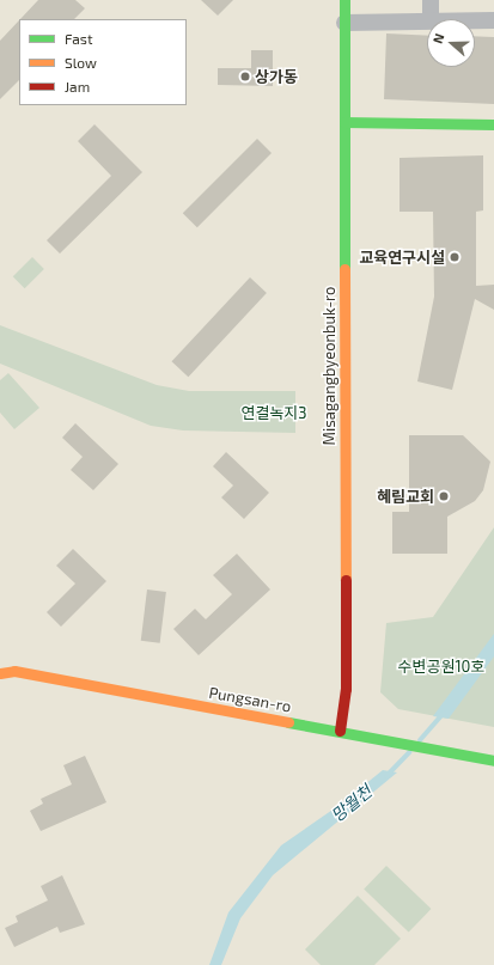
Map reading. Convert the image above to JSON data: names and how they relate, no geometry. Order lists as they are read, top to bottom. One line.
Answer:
{"streets":{"street":["Misagangbyeonbuk-ro","Pungsan-ro"]},"crossings":[["Misagangbyeonbuk-ro","Pungsan-ro"]],"water":["망월천"],"parks":["연결녹지3","수변공원10호"],"places":["상가동","교육연구시설","혜림교회"],"legend":["Fast","Slow","Jam"],"north":"left"}
